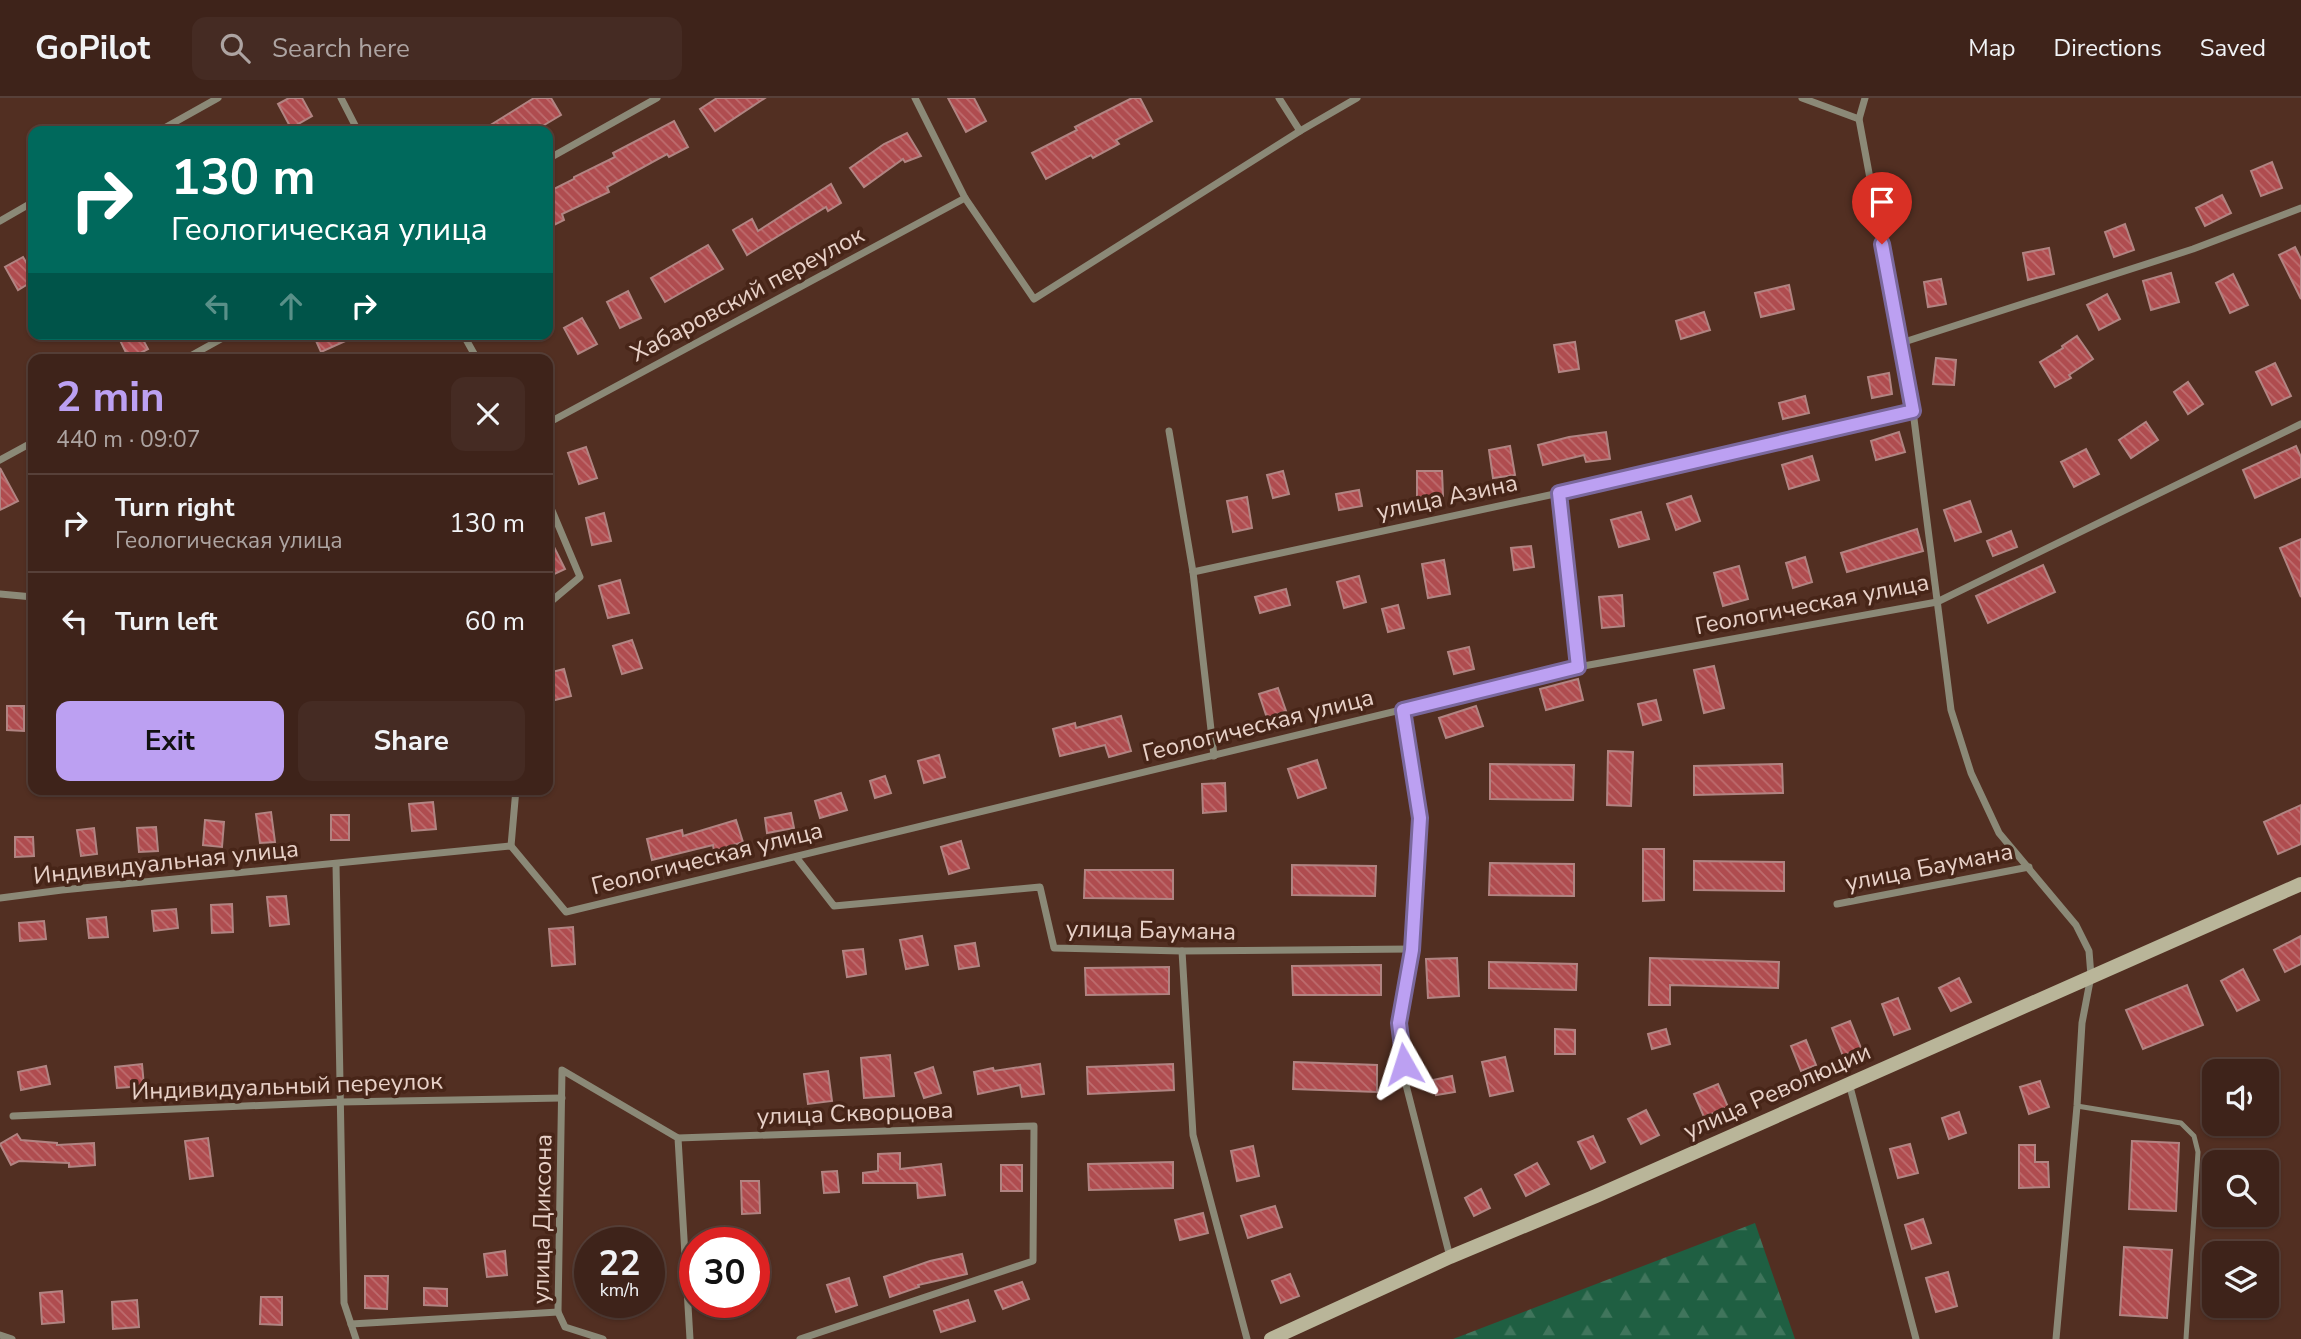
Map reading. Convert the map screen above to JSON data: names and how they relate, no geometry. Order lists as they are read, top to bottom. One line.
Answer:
{"streets":{"street":["Хабаровский переулок","улица Азина","Геологическая улица","Индивидуальная улица","улица Баумана","Индивидуальный переулок","улица Революции","улица Скворцова","улица Диксона"]},"crossings":[["Геологическая улица","Индивидуальная улица"],["Геологическая улица","улица Баумана"],["Индивидуальный переулок","улица Диксона"],["улица Скворцова","улица Диксона"]],"page":{"header":"GoPilot","search":"Search here","nav":["Map","Directions","Saved"],"turn":["130 m","Геологическая улица"],"heading":["2 min","440 m · 09:07"],"list":[{"name":"Turn right","note":"Геологическая улица","value":"130 m"},{"name":"Turn left","value":"60 m"}],"buttons":["Exit","Share"],"speed":"22 km/h","limit":"30"}}
